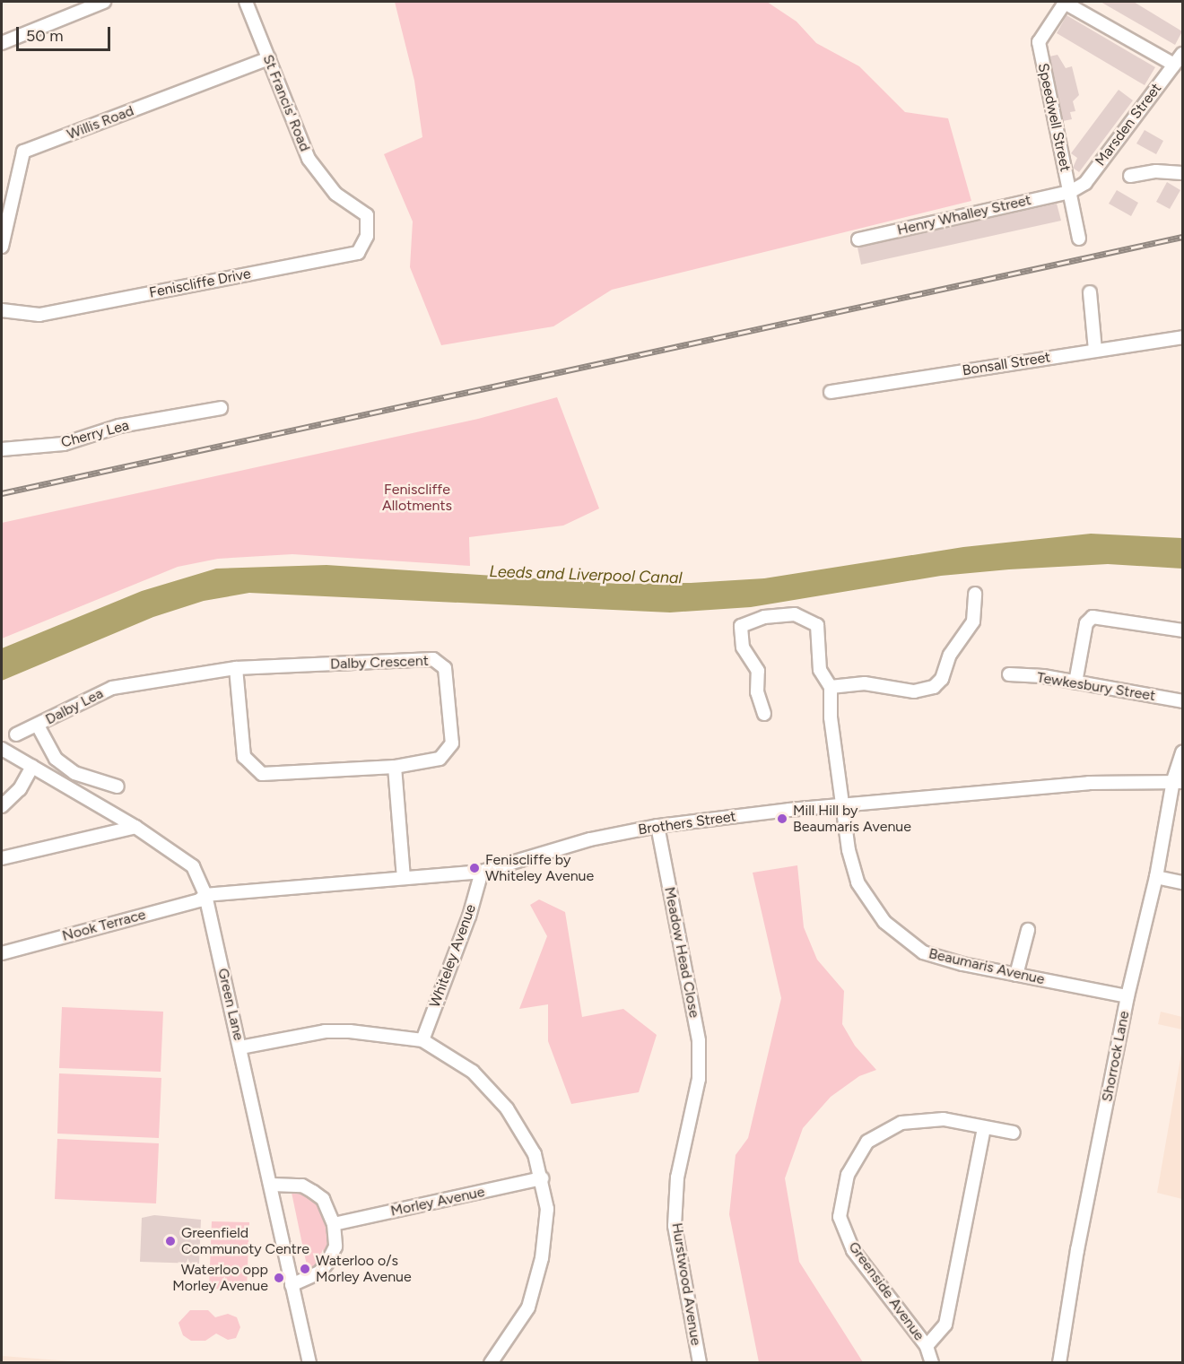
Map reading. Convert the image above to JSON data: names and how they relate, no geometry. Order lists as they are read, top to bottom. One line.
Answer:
{"streets":{"street":["St Francis' Road","Speedwell Street","Willis Road","Marsden Street","Henry Whalley Street","Feniscliffe Drive","Bonsall Street","Cherry Lea","Dalby Crescent","Tewkesbury Street","Dalby Lea","Brothers Street","Nook Terrace","Meadow Head Close","Whiteley Avenue","Beaumaris Avenue","Green Lane","Shorrock Lane","Morley Avenue","Hurstwood Avenue","Greenside Avenue"]},"crossings":[["St Francis' Road","Willis Road"],["St Francis' Road","Feniscliffe Drive"],["Speedwell Street","Marsden Street"],["Speedwell Street","Henry Whalley Street"],["Marsden Street","Henry Whalley Street"],["Dalby Crescent","Dalby Lea"],["Brothers Street","Nook Terrace"],["Brothers Street","Meadow Head Close"],["Brothers Street","Whiteley Avenue"],["Brothers Street","Beaumaris Avenue"],["Brothers Street","Green Lane"],["Brothers Street","Shorrock Lane"],["Nook Terrace","Green Lane"],["Meadow Head Close","Hurstwood Avenue"],["Beaumaris Avenue","Shorrock Lane"]],"water":["Leeds and Liverpool Canal"],"parks":["Feniscliffe Allotments"],"places":["Mill Hill by Beaumaris Avenue","Feniscliffe by Whiteley Avenue","Greenfield Communoty Centre","Waterloo o/s Morley Avenue","Waterloo opp Morley Avenue"],"scale_bar":"50 m"}
